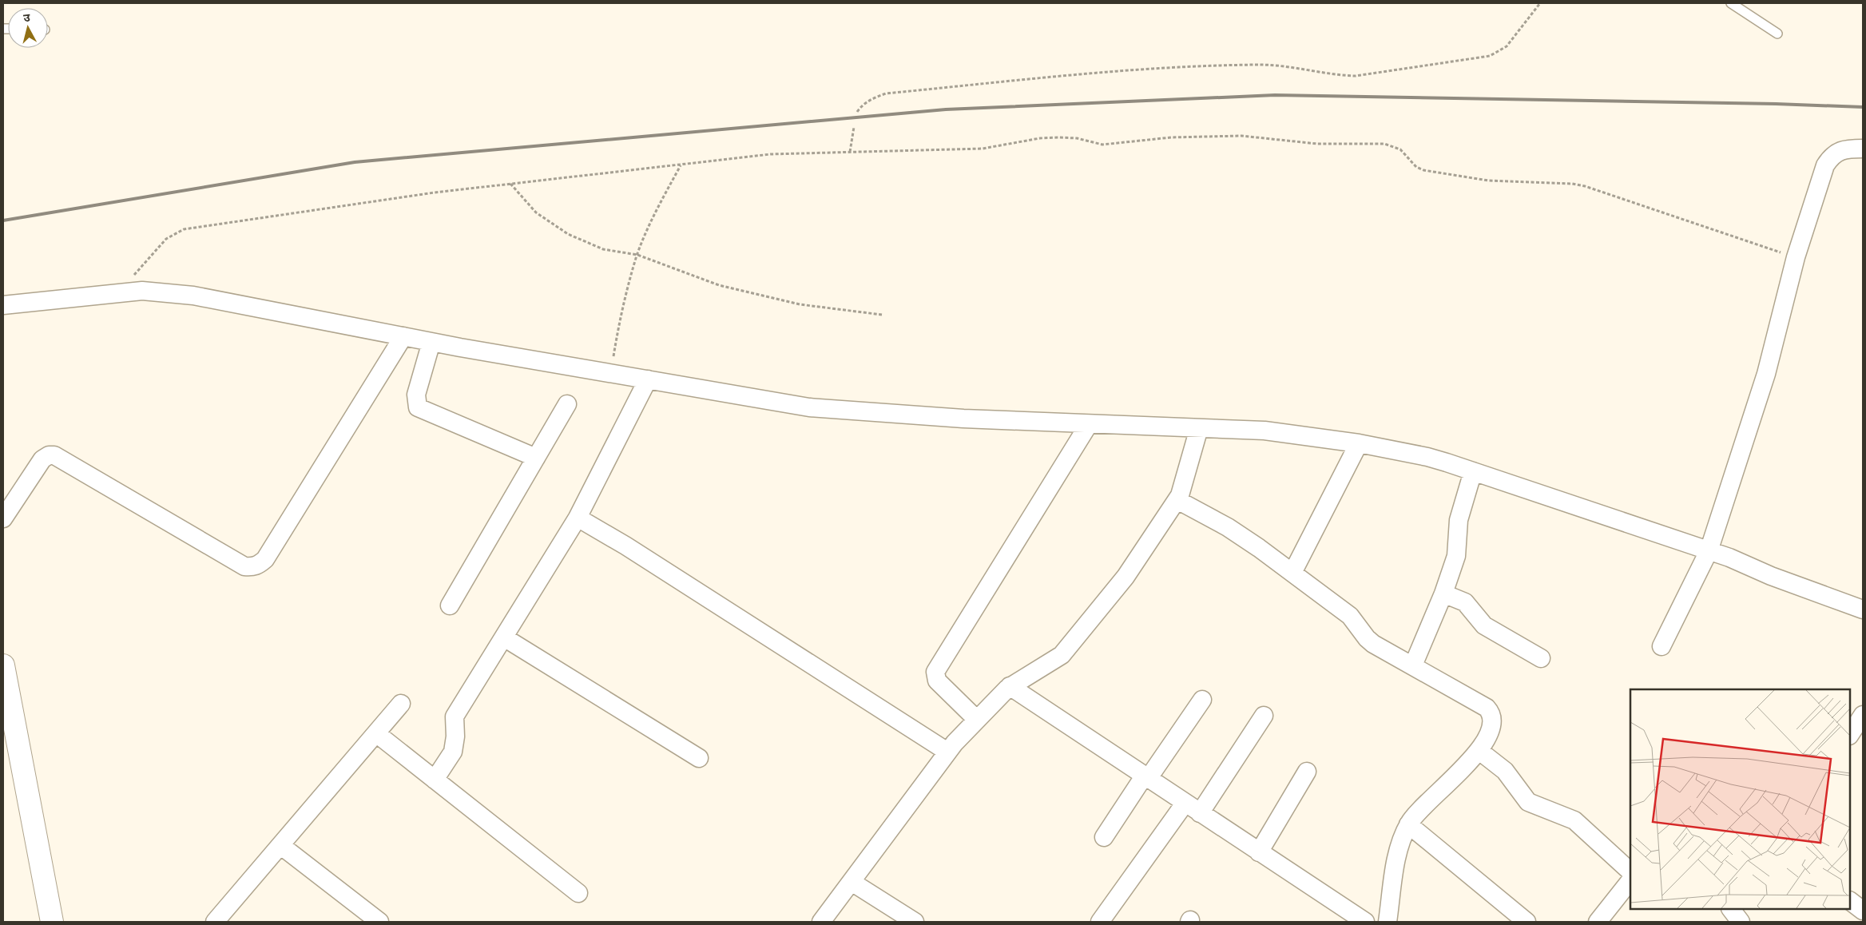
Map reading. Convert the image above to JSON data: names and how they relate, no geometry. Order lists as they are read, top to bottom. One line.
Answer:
{"north":"top"}
